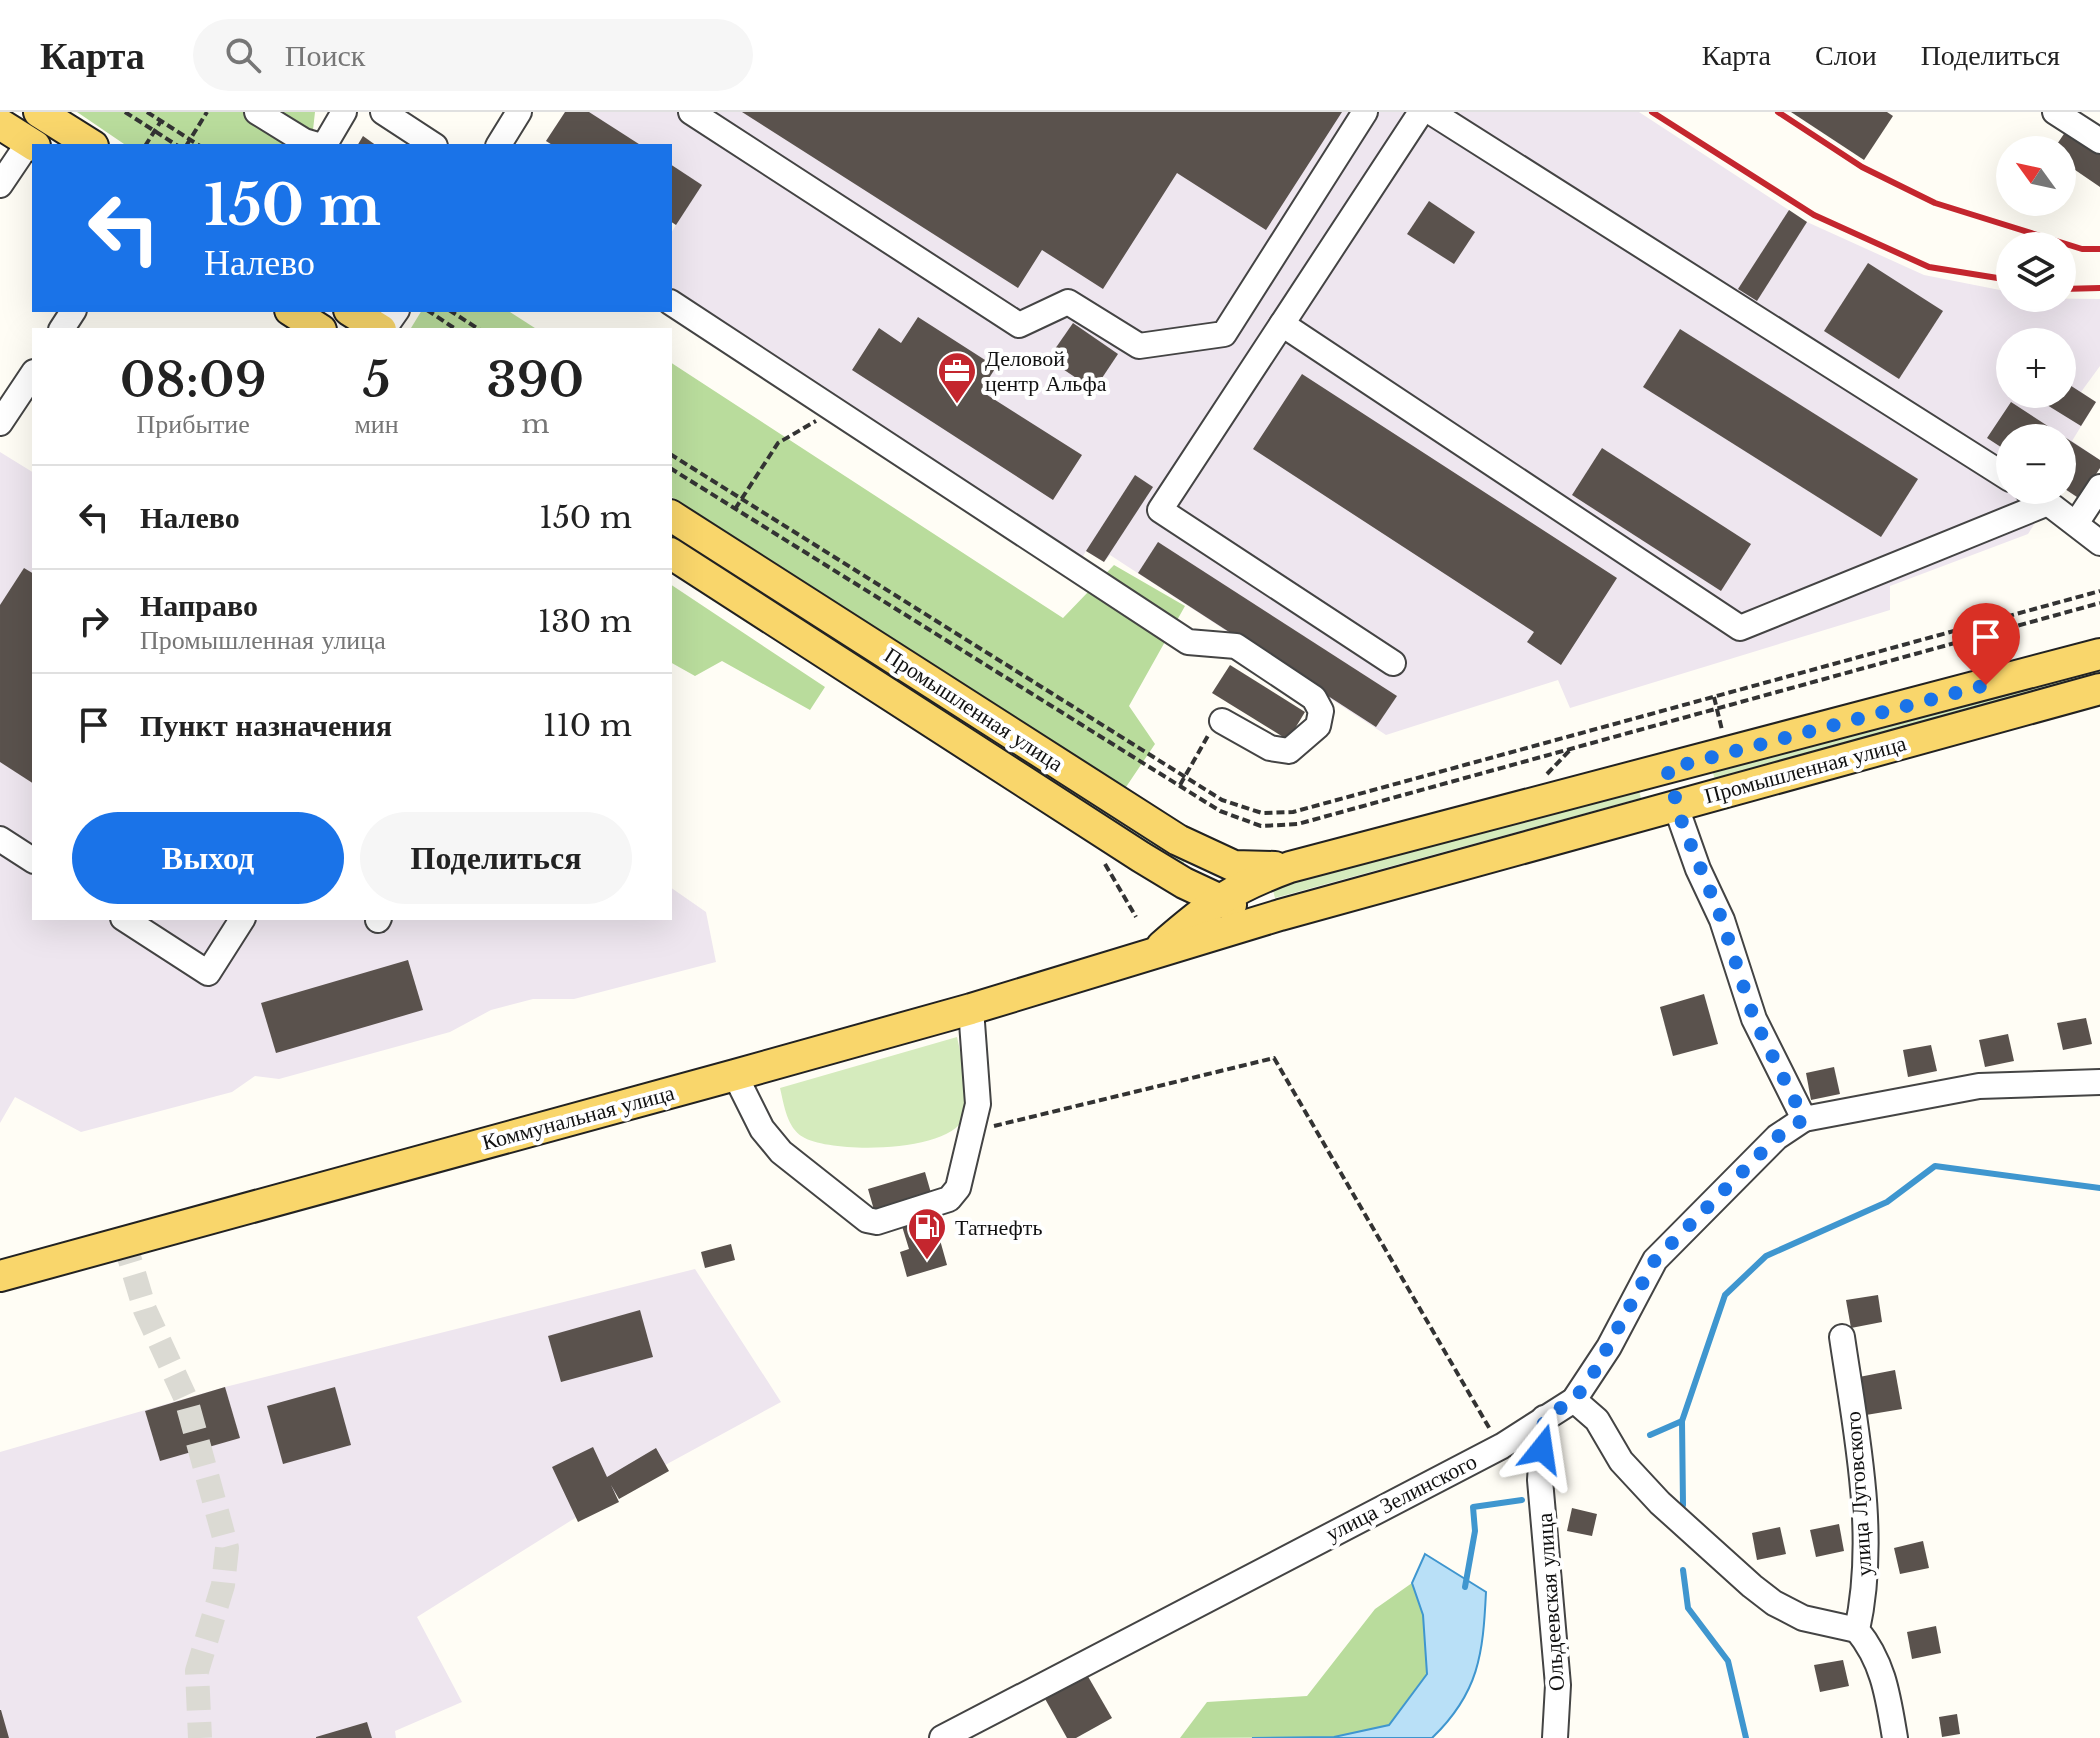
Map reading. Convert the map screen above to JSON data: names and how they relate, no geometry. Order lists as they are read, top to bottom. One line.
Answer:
{"streets":{"main road":["Промышленная улица","Коммунальная улица"],"street":["улица Луговского","улица Зелинского","Ольдеевская улица"]},"crossings":[["Промышленная улица","Коммунальная улица"],["улица Зелинского","Ольдеевская улица"]],"places":{"office":["Деловой центр Альфа"],"fuel station":["Татнефть"]},"north":"top left","page":{"header":"Карта","search":"Поиск","nav":["Карта","Слои","Поделиться"],"map_buttons":["+","−"],"turn":["150 m","Налево"],"eta":["08:09","Прибытие","5","мин","390","m"],"list":[{"name":"Налево","value":"150 m"},{"name":"Направо","note":"Промышленная улица","value":"130 m"},{"name":"Пункт назначения","value":"110 m"}],"buttons":["Выход","Поделиться"]}}
